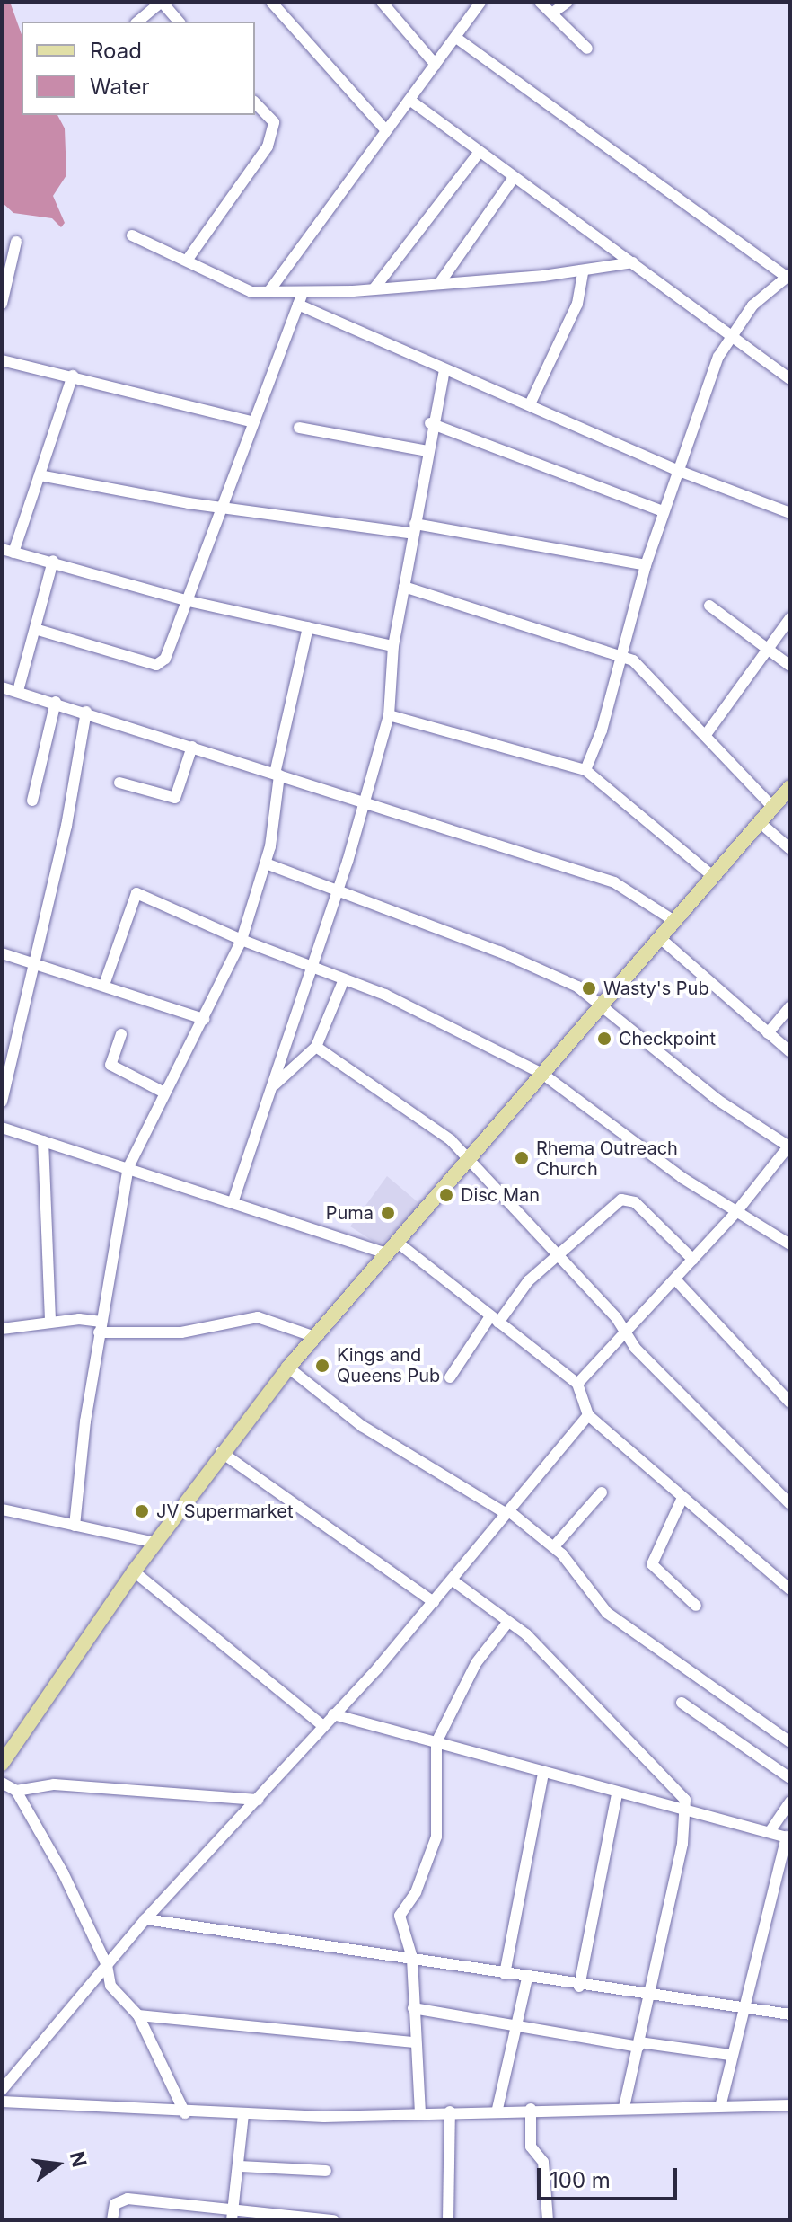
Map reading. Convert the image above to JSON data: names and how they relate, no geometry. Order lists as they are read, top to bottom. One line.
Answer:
{"places":["Wasty's Pub","Checkpoint","Rhema Outreach Church","Disc Man","Puma","Kings and Queens Pub","JV Supermarket"],"legend":["Road","Water"],"scale_bar":"100 m","north":"right"}
